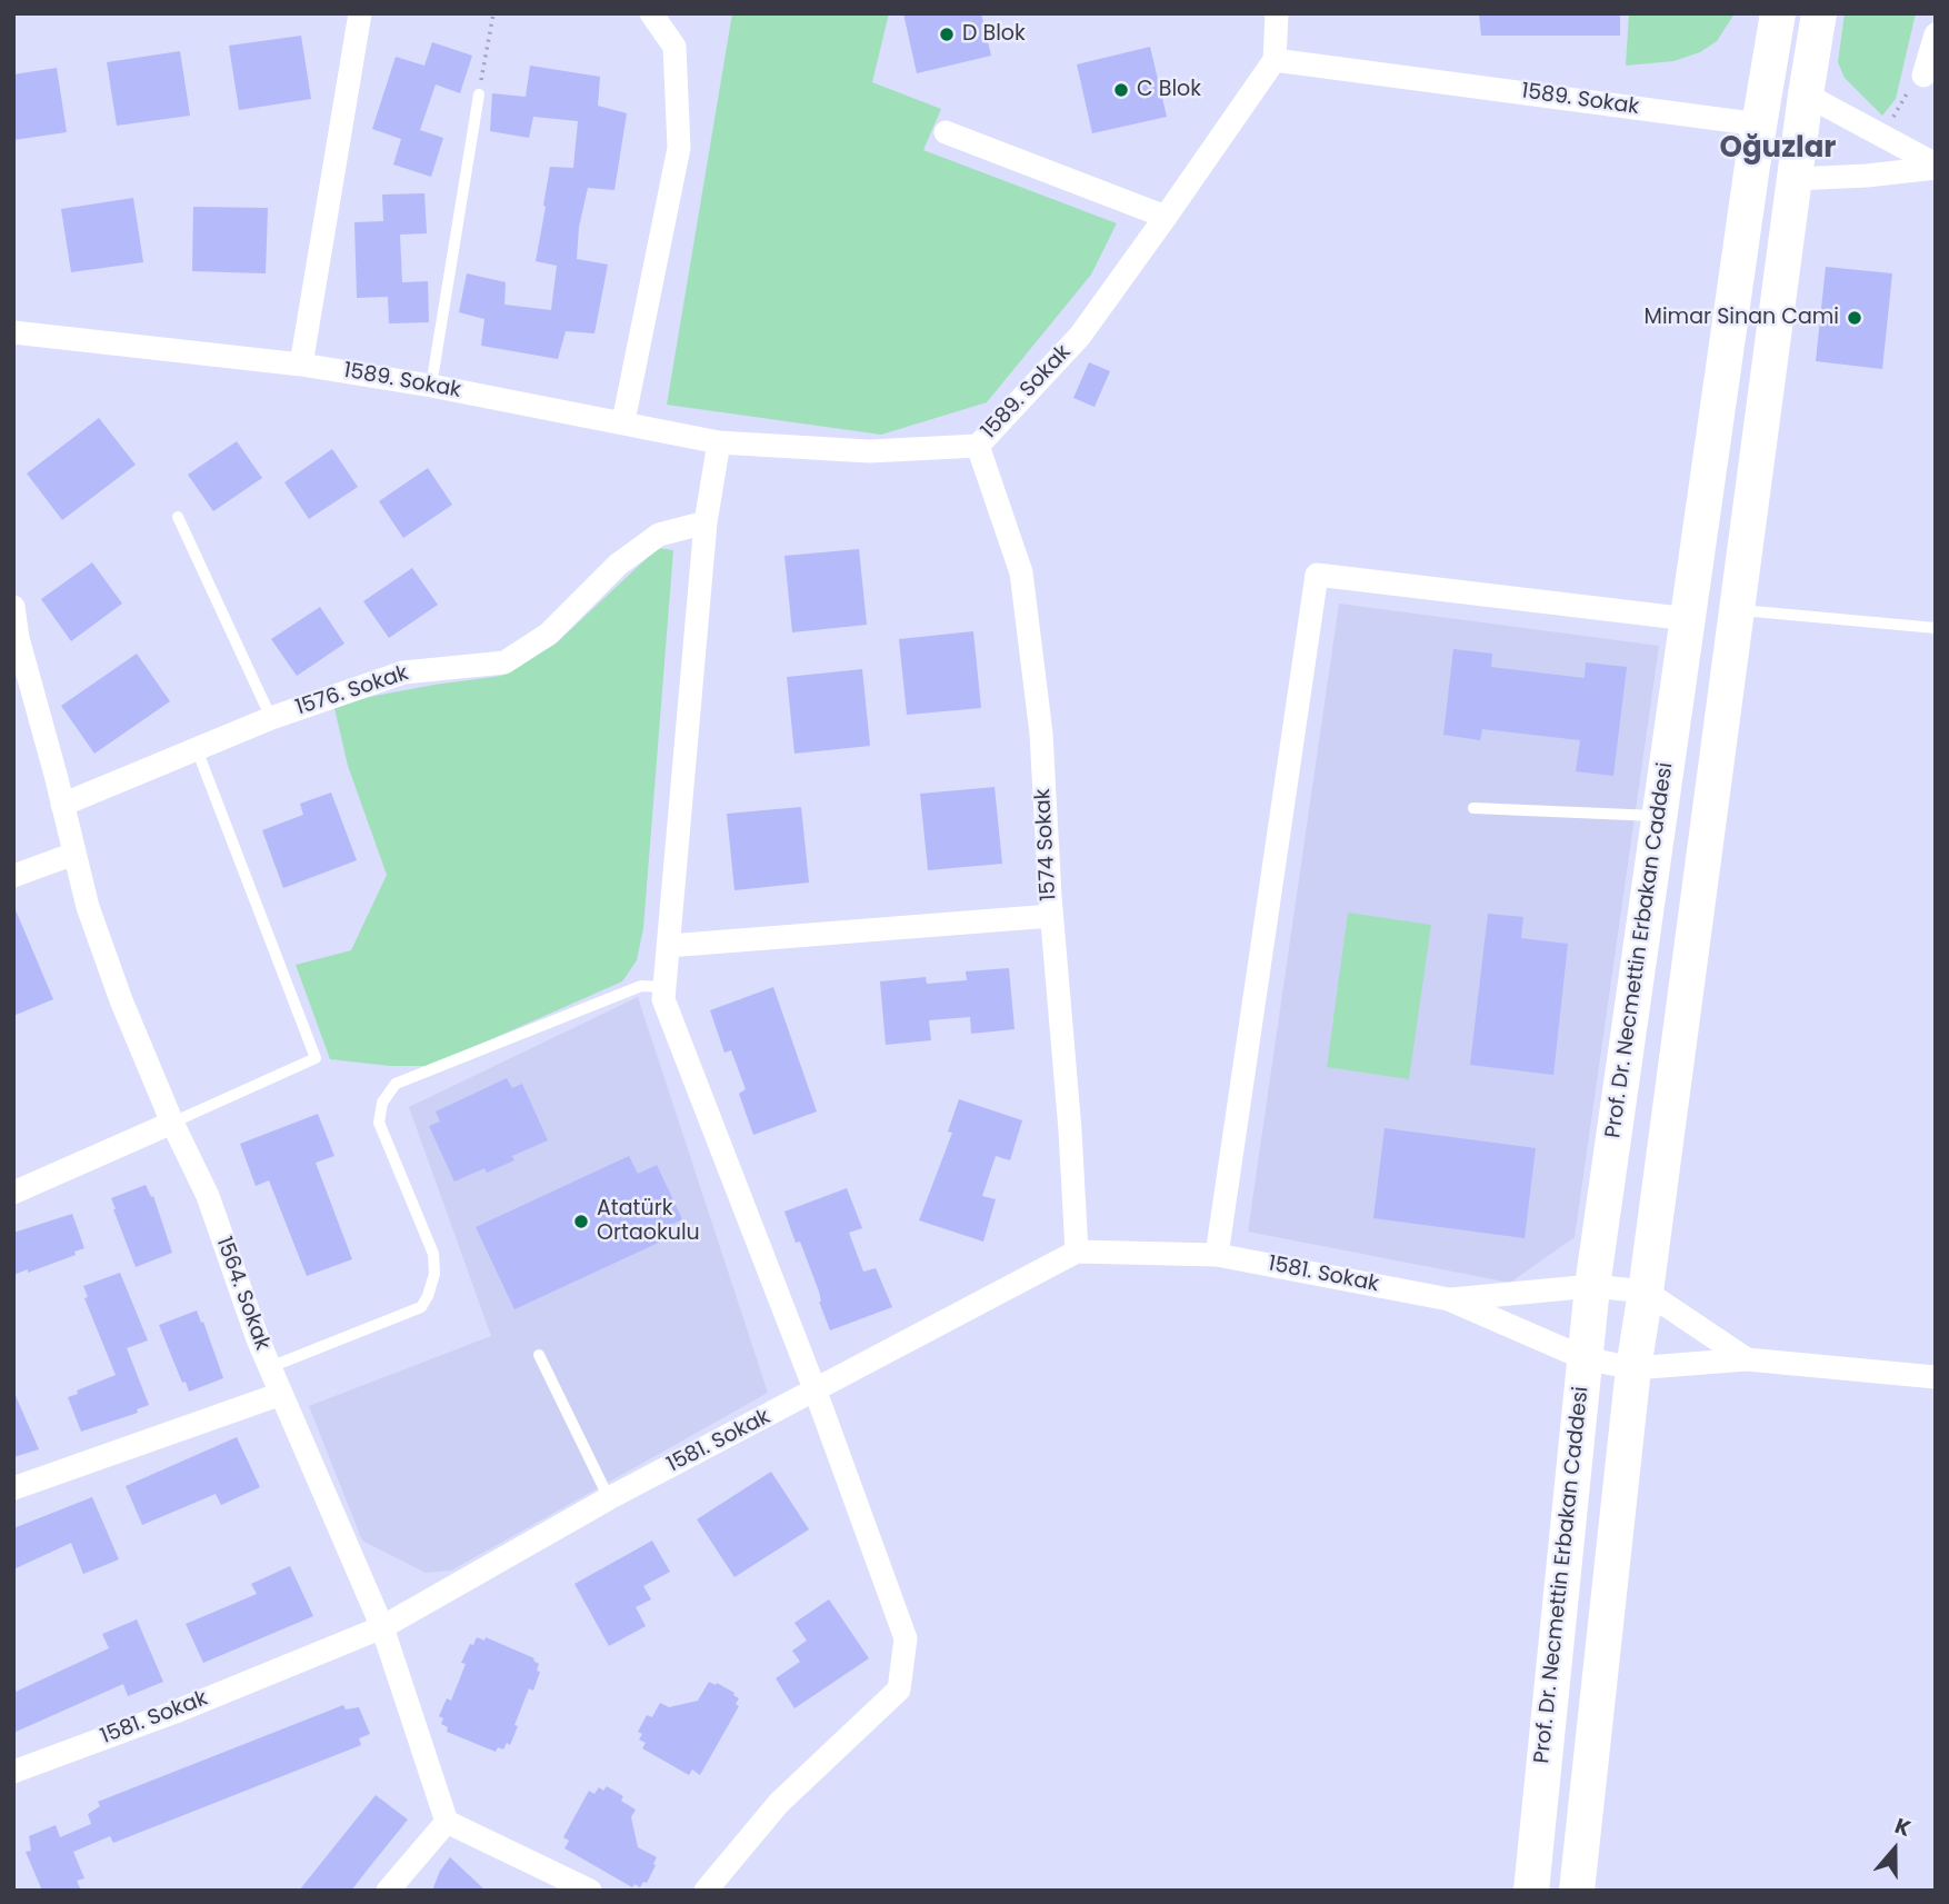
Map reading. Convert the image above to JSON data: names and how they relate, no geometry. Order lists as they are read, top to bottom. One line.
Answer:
{"streets":{"main road":["Prof. Dr. Necmettin Erbakan Caddesi"],"street":["1589. Sokak","1576. Sokak","1574 Sokak","1581. Sokak","1564. Sokak"]},"crossings":[["1589. Sokak","1574 Sokak"],["1589. Sokak","Prof. Dr. Necmettin Erbakan Caddesi"],["1576. Sokak","1564. Sokak"],["1574 Sokak","1581. Sokak"],["1581. Sokak","1564. Sokak"]],"districts":["Oğuzlar"],"places":["D Blok","C Blok","Mimar Sinan Cami","Atatürk Ortaokulu"],"north":"top"}
